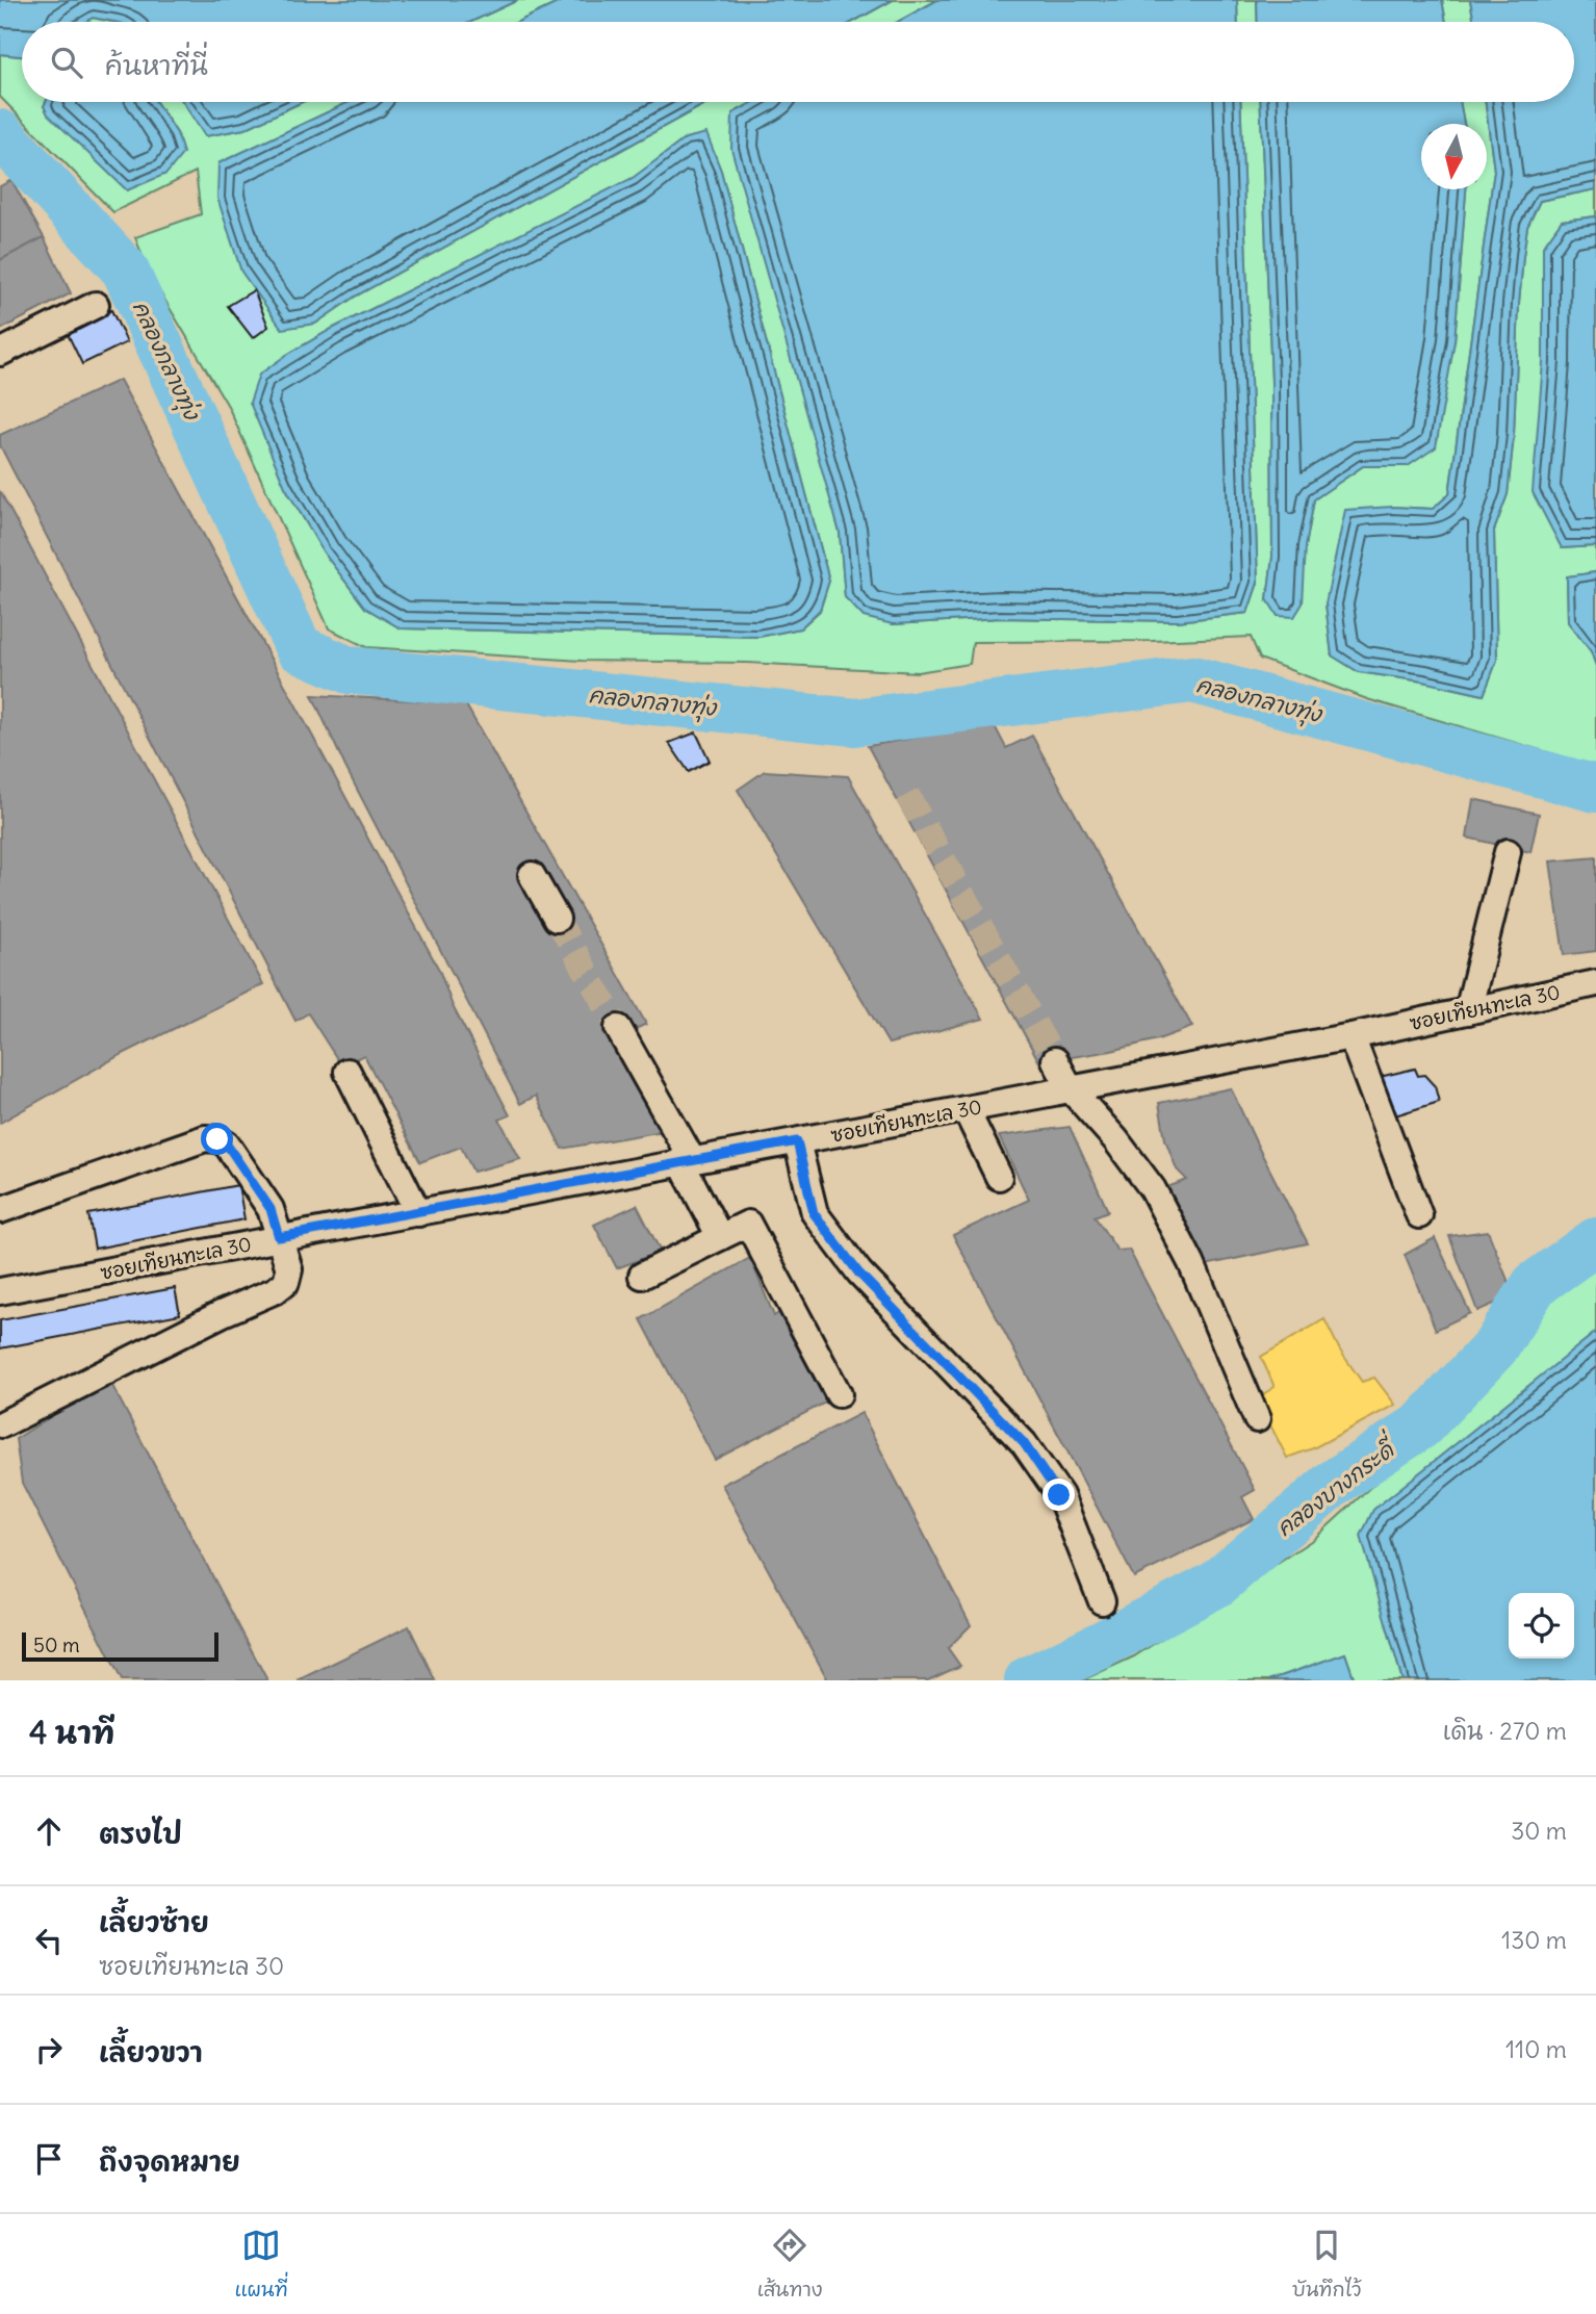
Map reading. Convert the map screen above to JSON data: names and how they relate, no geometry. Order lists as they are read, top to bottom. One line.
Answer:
{"streets":{"street":["ซอยเทียนทะเล 30"]},"water":["คลองกลางทุ่ง","คลองบางกระดี่"],"scale_bar":"50 m","north":"bottom","page":{"search":"ค้นหาที่นี่","scale":"50 m","heading":["4 นาที","เดิน · 270 m"],"list":[["ตรงไป","30 m"],["เลี้ยวซ้าย","ซอยเทียนทะเล 30","130 m"],["เลี้ยวขวา","110 m"],"ถึงจุดหมาย"],"nav":["แผนที่","เส้นทาง","บันทึกไว้"]}}
